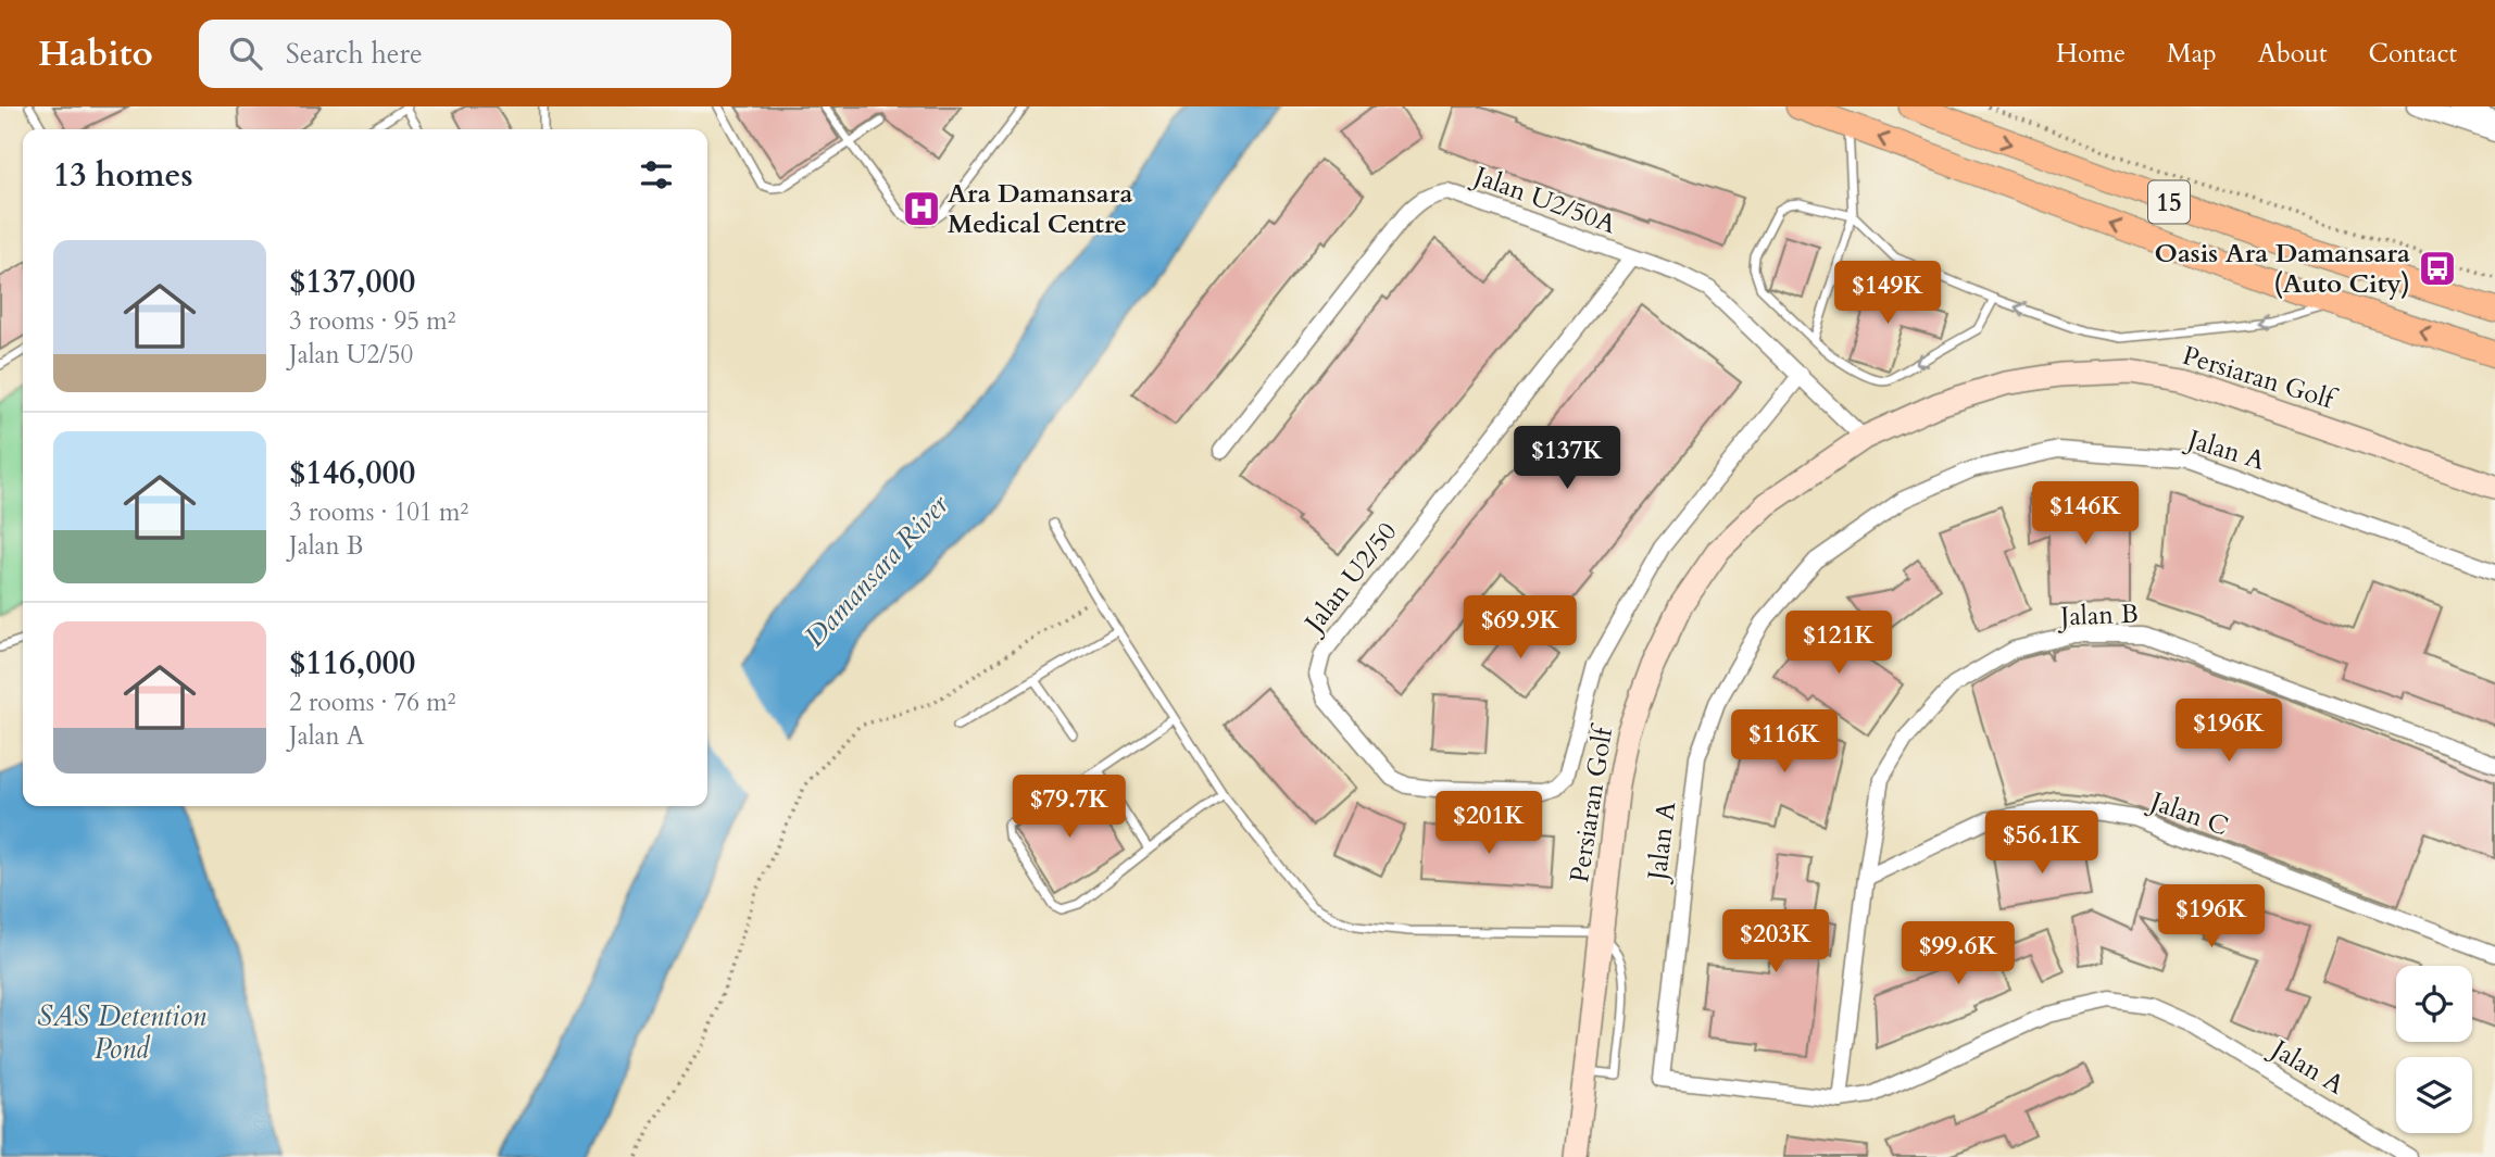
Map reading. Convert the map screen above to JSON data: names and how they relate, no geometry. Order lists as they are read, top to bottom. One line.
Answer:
{"streets":{"main road":["15"],"street":["Jalan U2/50A","Persiaran Golf","Jalan A","Jalan U2/50","Jalan B","Jalan C"]},"crossings":[["Jalan U2/50A","Persiaran Golf"],["Jalan U2/50A","Jalan U2/50"],["Jalan A","Jalan B"],["Jalan B","Jalan C"]],"water":["Damansara River","SAS Detention Pond"],"places":{"hospital":["Ara Damansara Medical Centre"],"bus stop":["Oasis Ara Damansara (Auto City)"]},"page":{"header":"Habito","search":"Search here","nav":["Home","Map","About","Contact"],"heading":"13 homes","list":[{"name":"$137,000","note":"3 rooms · 95 m² · Jalan U2/50"},{"name":"$146,000","note":"3 rooms · 101 m² · Jalan B"},{"name":"$116,000","note":"2 rooms · 76 m² · Jalan A"}],"price":["$149K","$137K","$146K","$69.9K","$121K","$196K","$116K","$79.7K","$201K","$56.1K","$196K","$203K","$99.6K"]}}
